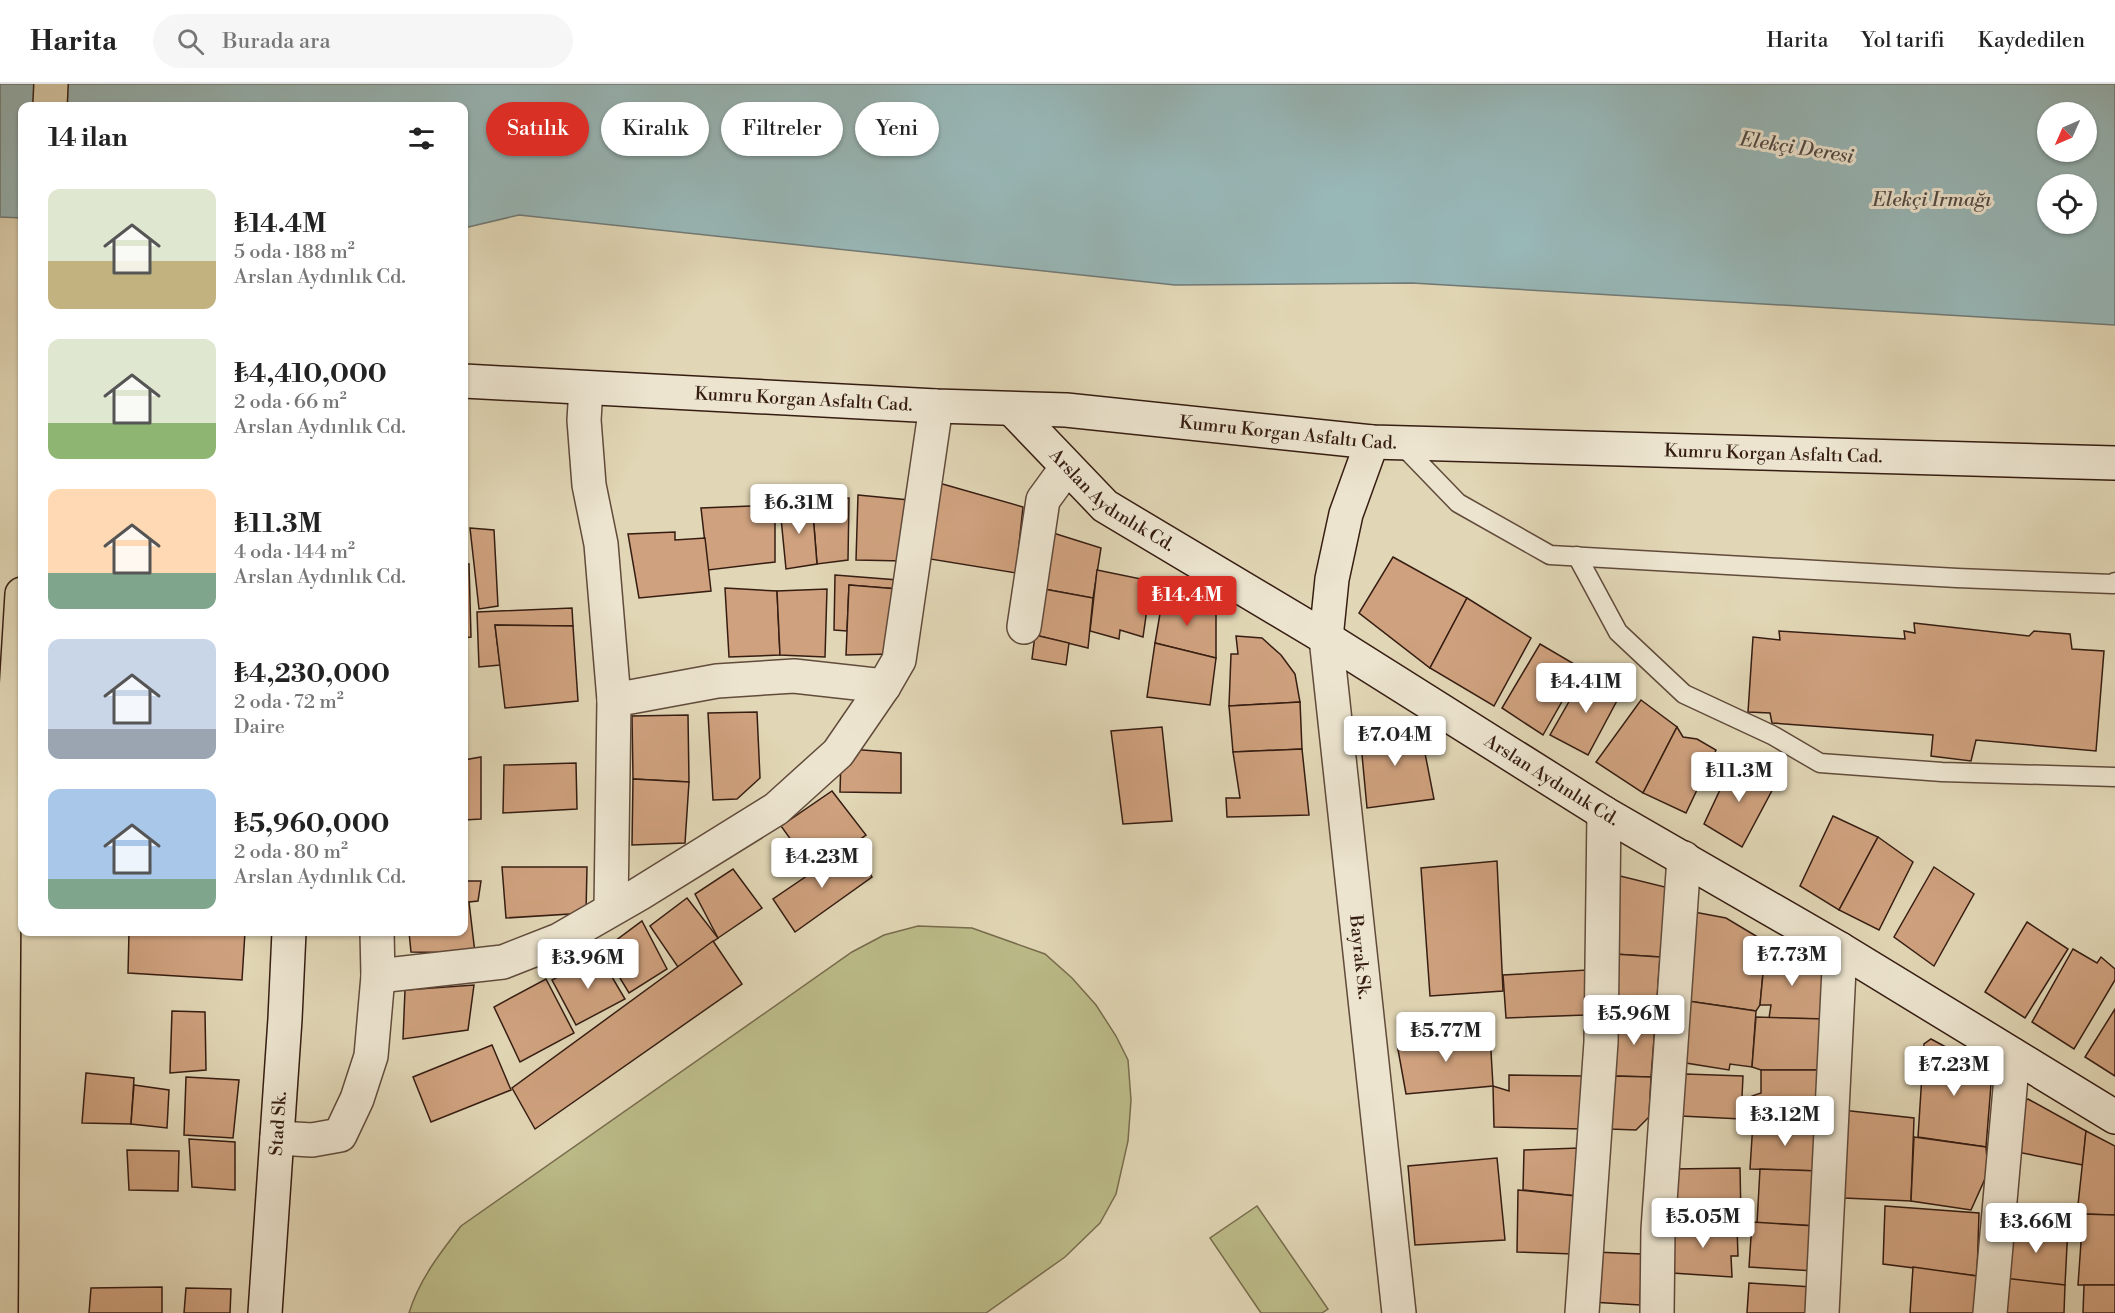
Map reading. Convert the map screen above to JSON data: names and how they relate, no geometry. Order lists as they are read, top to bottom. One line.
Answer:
{"streets":{"street":["Kumru Korgan Asfaltı Cad.","Arslan Aydınlık Cd.","Bayrak Sk.","Stad Sk."]},"crossings":[["Kumru Korgan Asfaltı Cad.","Arslan Aydınlık Cd."],["Kumru Korgan Asfaltı Cad.","Bayrak Sk."],["Arslan Aydınlık Cd.","Bayrak Sk."]],"water":["Elekçi Deresi","Elekçi Irmağı"],"north":"bottom left","page":{"header":"Harita","search":"Burada ara","nav":["Harita","Yol tarifi","Kaydedilen"],"chip":["Satılık","Kiralık","Filtreler","Yeni"],"heading":"14 ilan","list":[{"name":"₺14.4M","note":"5 oda · 188 m² · Arslan Aydınlık Cd."},{"name":"₺4,410,000","note":"2 oda · 66 m² · Arslan Aydınlık Cd."},{"name":"₺11.3M","note":"4 oda · 144 m² · Arslan Aydınlık Cd."},{"name":"₺4,230,000","note":"2 oda · 72 m² · Daire"},{"name":"₺5,960,000","note":"2 oda · 80 m² · Arslan Aydınlık Cd."}],"price":["₺6.31M","₺14.4M","₺4.41M","₺7.04M","₺11.3M","₺4.23M","₺7.73M","₺3.96M","₺5.96M","₺5.77M","₺7.23M","₺3.12M","₺5.05M","₺3.66M"]}}
